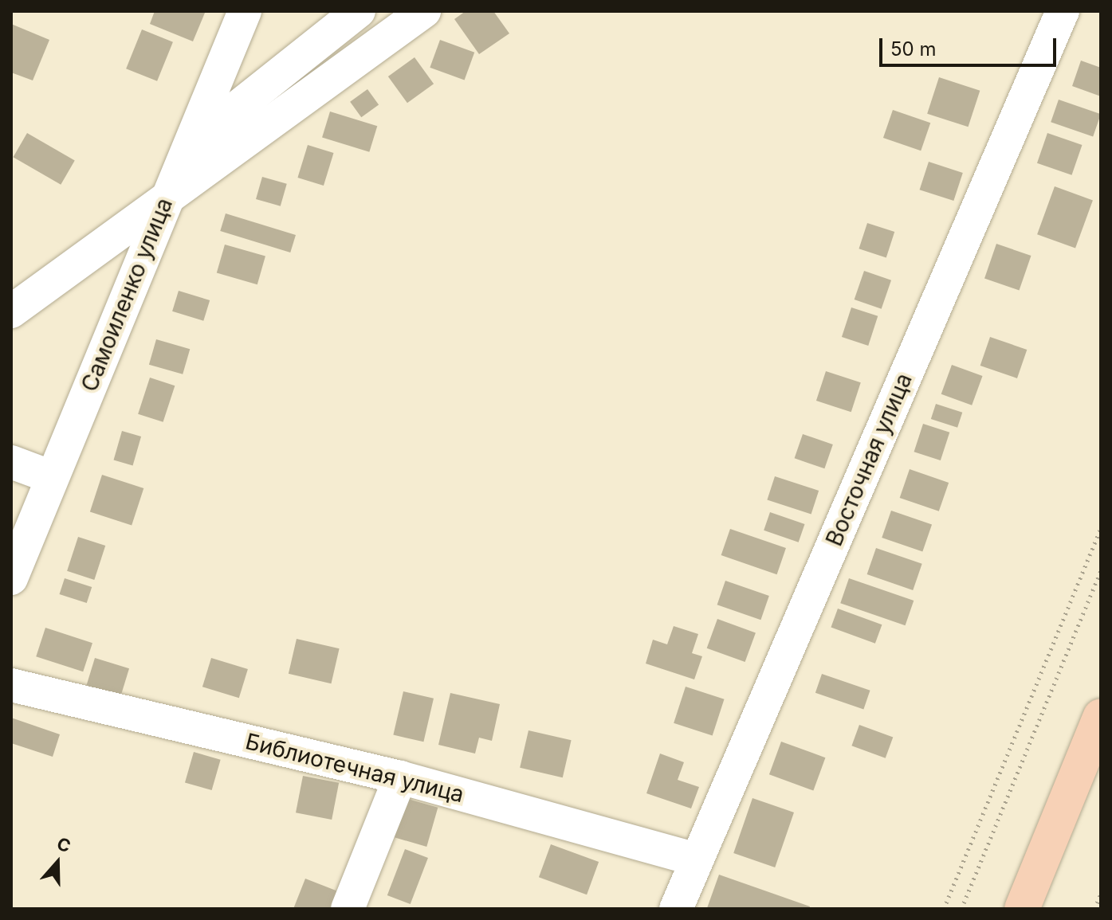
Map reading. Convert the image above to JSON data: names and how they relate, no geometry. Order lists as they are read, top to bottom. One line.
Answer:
{"streets":{"street":["Самоиленко улица","Восточная улица","Библиотечная улица"]},"crossings":[["Восточная улица","Библиотечная улица"]],"scale_bar":"50 m","north":"top"}
